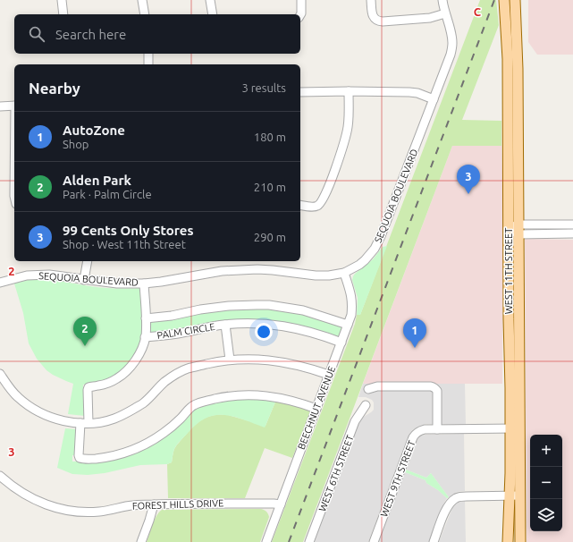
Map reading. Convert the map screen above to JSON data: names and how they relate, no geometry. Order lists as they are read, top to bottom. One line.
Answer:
{"streets":{"main road":["WEST 11TH STREET"],"street":["SEQUOIA BOULEVARD","PALM CIRCLE","BEECHNUT AVENUE","WEST 6TH STREET","WEST 9TH STREET","FOREST HILLS DRIVE"]},"crossings":[["SEQUOIA BOULEVARD","BEECHNUT AVENUE"],["WEST 11TH STREET","WEST 9TH STREET"],["PALM CIRCLE","BEECHNUT AVENUE"],["BEECHNUT AVENUE","FOREST HILLS DRIVE"]],"page":{"search":"Search here","heading":["Nearby","3 results"],"list":[{"mark":"1","name":"AutoZone","note":"Shop","value":"180 m"},{"mark":"2","name":"Alden Park","note":"Park · Palm Circle","value":"210 m"},{"mark":"3","name":"99 Cents Only Stores","note":"Shop · West 11th Street","value":"290 m"}],"pins":["3","2","1"],"map_buttons":["+","−"]},"grid":{"columns":["C"],"rows":["2","3"]}}
